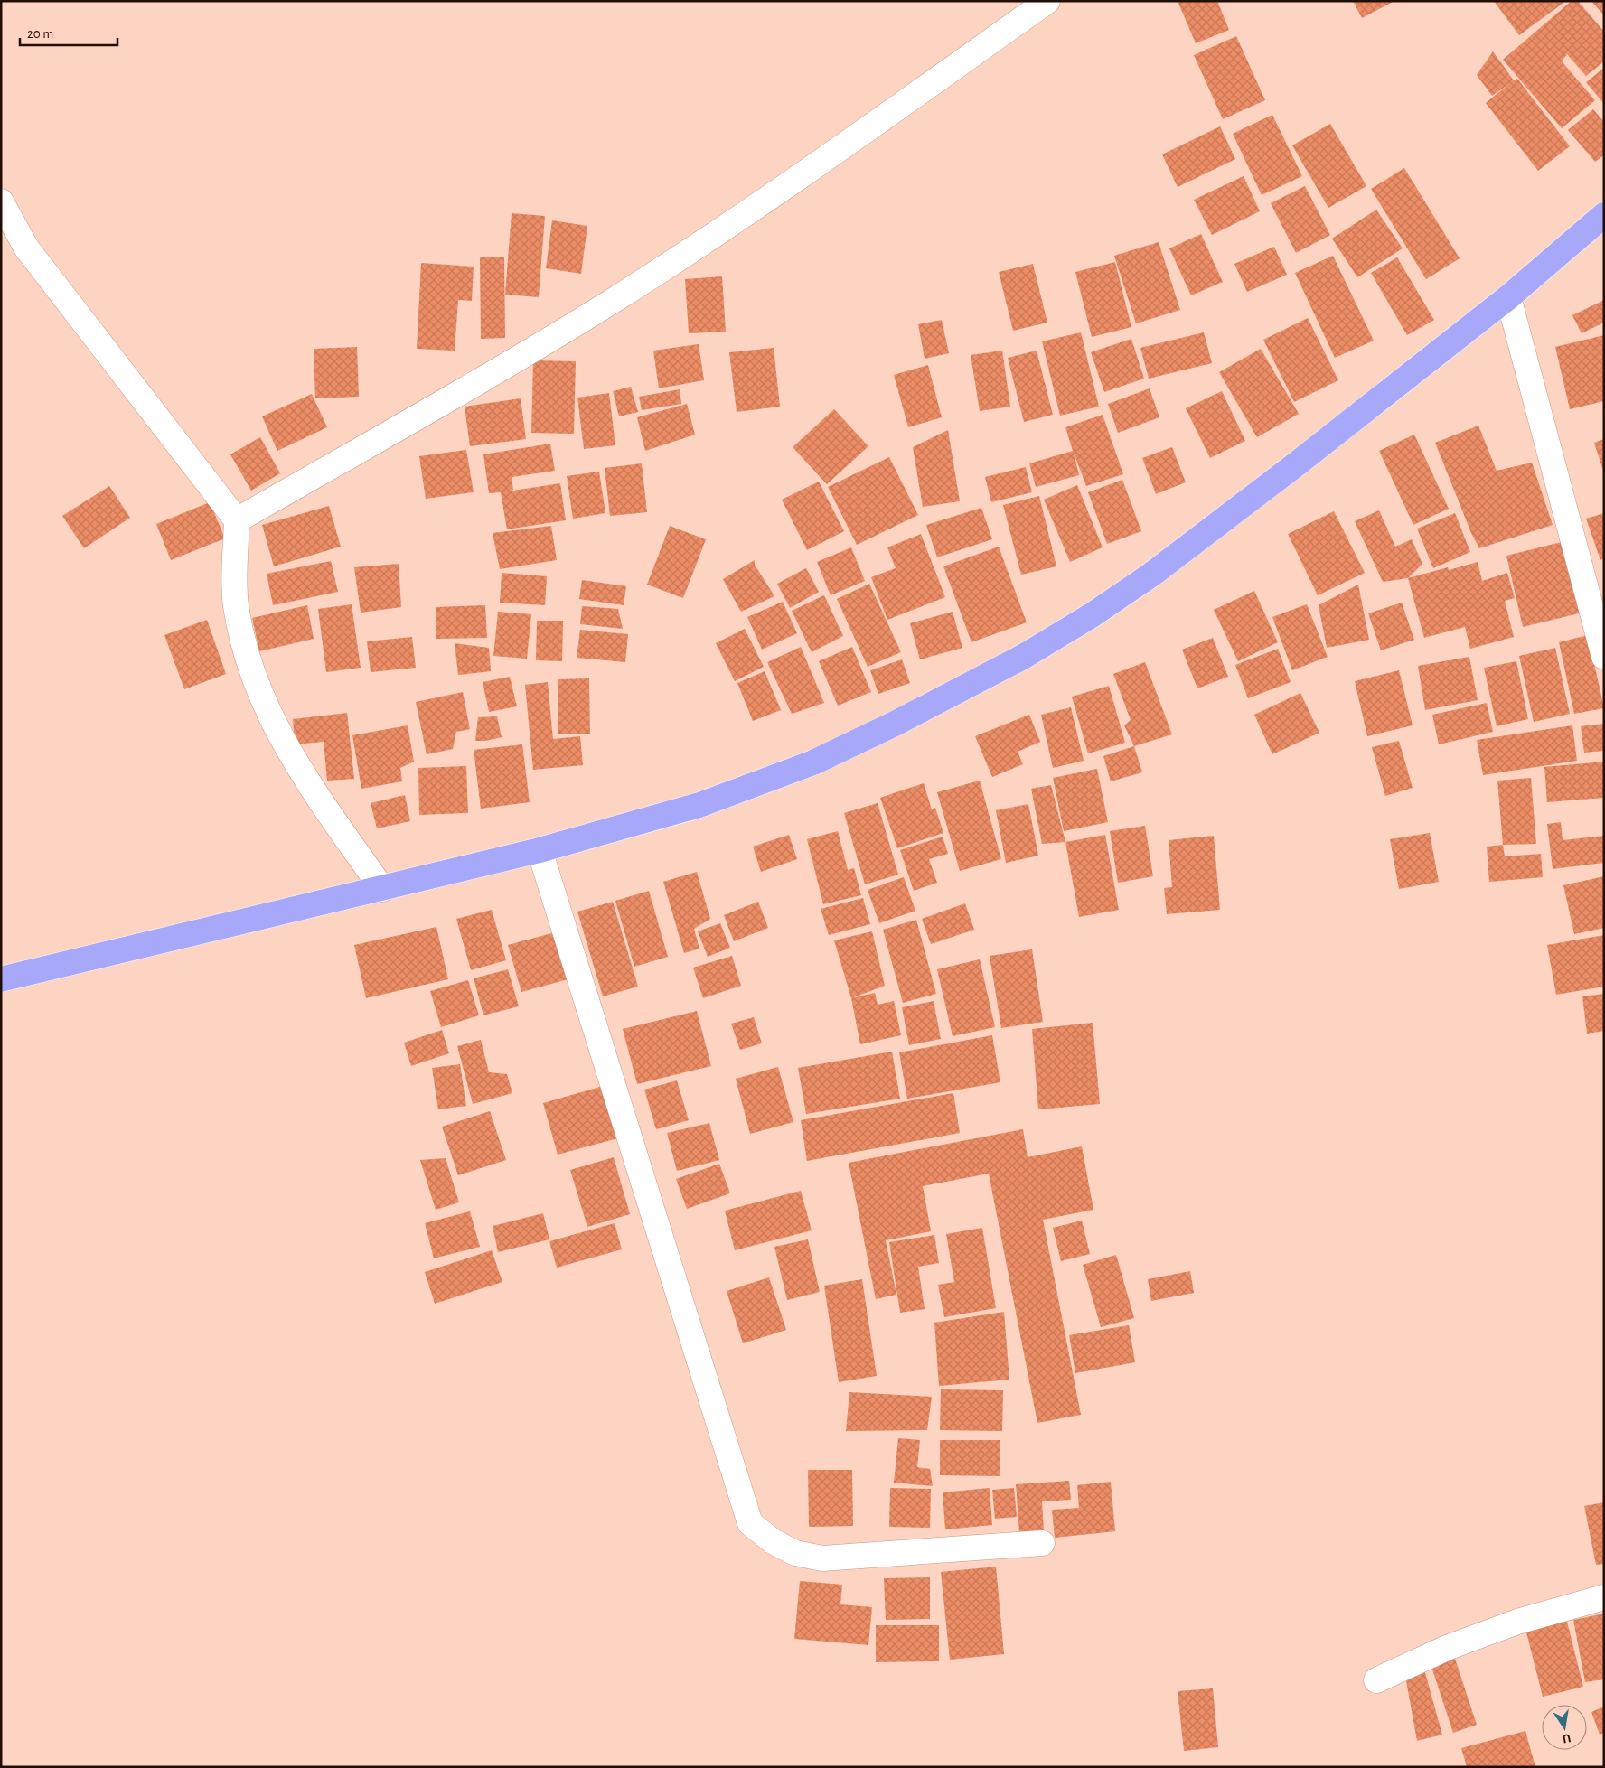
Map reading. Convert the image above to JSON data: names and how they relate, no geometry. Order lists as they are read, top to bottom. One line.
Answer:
{"scale_bar":"20 m","north":"bottom"}
